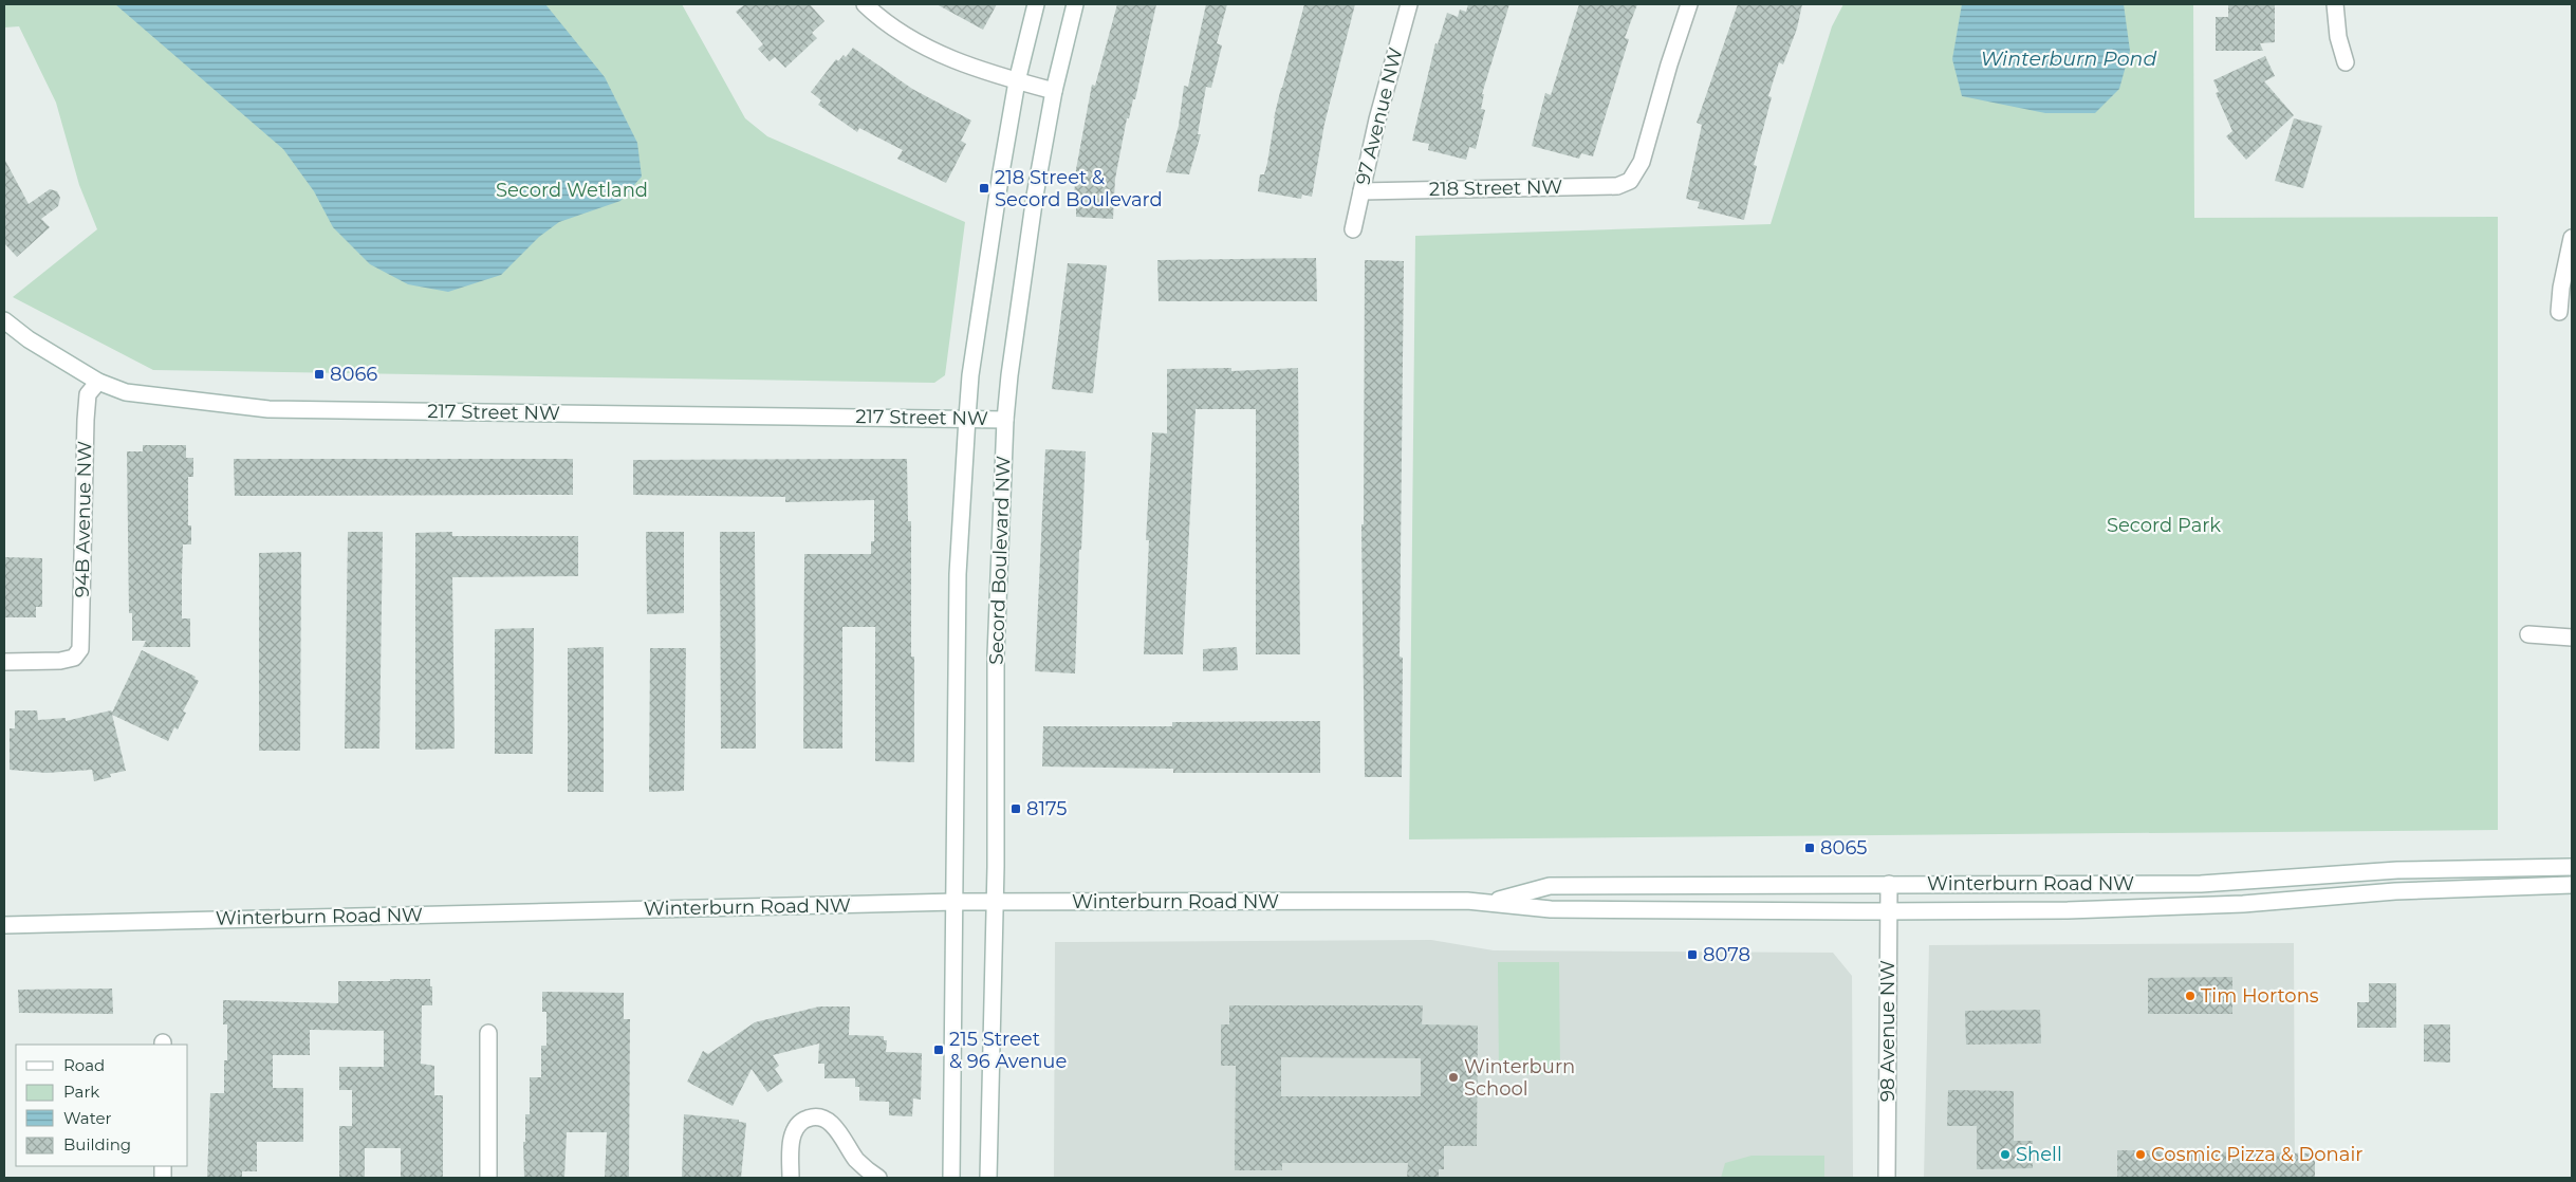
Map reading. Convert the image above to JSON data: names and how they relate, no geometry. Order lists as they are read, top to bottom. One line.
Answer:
{"streets":{"street":["97 Avenue NW","218 Street NW","217 Street NW","94B Avenue NW","Secord Boulevard NW","Winterburn Road NW","98 Avenue NW"]},"crossings":[["97 Avenue NW","218 Street NW"],["217 Street NW","94B Avenue NW"],["217 Street NW","Secord Boulevard NW"],["Secord Boulevard NW","Winterburn Road NW"],["Winterburn Road NW","98 Avenue NW"]],"water":["Winterburn Pond"],"parks":["Secord Wetland","Secord Park"],"places":{"transit":["218 Street & Secord Boulevard","8066","8175","8065","8078","215 Street & 96 Avenue"],"other":["Tim Hortons","Winterburn School","Shell","Cosmic Pizza & Donair"]},"legend":["Road","Park","Water","Building"]}
